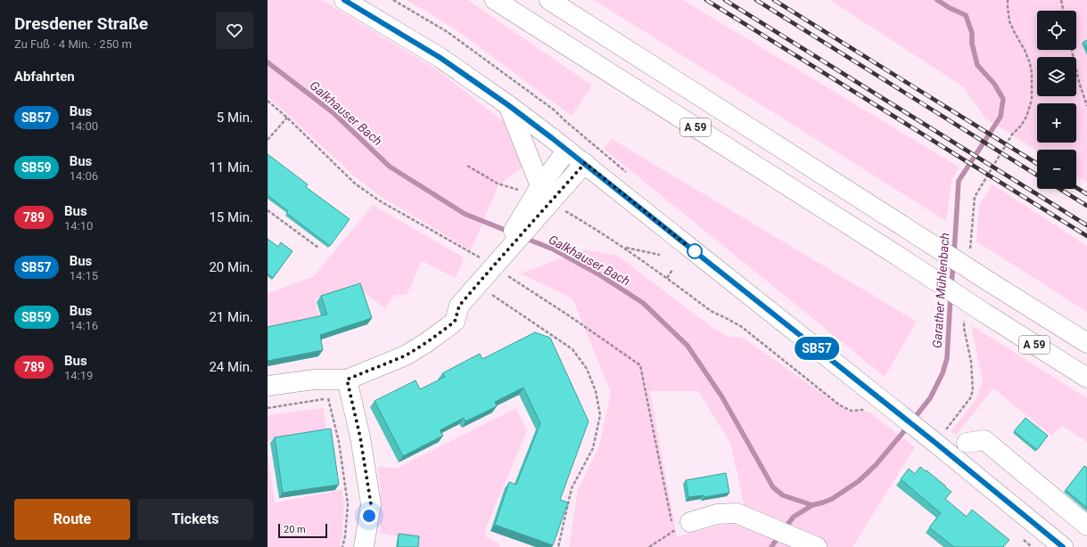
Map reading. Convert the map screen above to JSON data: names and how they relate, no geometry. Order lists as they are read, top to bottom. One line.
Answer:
{"streets":{"main road":["A 59"]},"water":["Galkhauser Bach","Garather Mühlenbach"],"lines":["bus line SB57"],"scale_bar":"20 m","page":{"heading":[["Dresdener Straße","Zu Fuß · 4 Min. · 250 m"],"Abfahrten"],"on_map":"SB57","map_buttons":["+","−"],"list":[{"mark":"SB57","name":"Bus","note":"14:00","value":"5 Min."},{"mark":"SB59","name":"Bus","note":"14:06","value":"11 Min."},{"mark":"789","name":"Bus","note":"14:10","value":"15 Min."},{"mark":"SB57","name":"Bus","note":"14:15","value":"20 Min."},{"mark":"SB59","name":"Bus","note":"14:16","value":"21 Min."},{"mark":"789","name":"Bus","note":"14:19","value":"24 Min."}],"buttons":["Route","Tickets"],"scale":"20 m"}}
